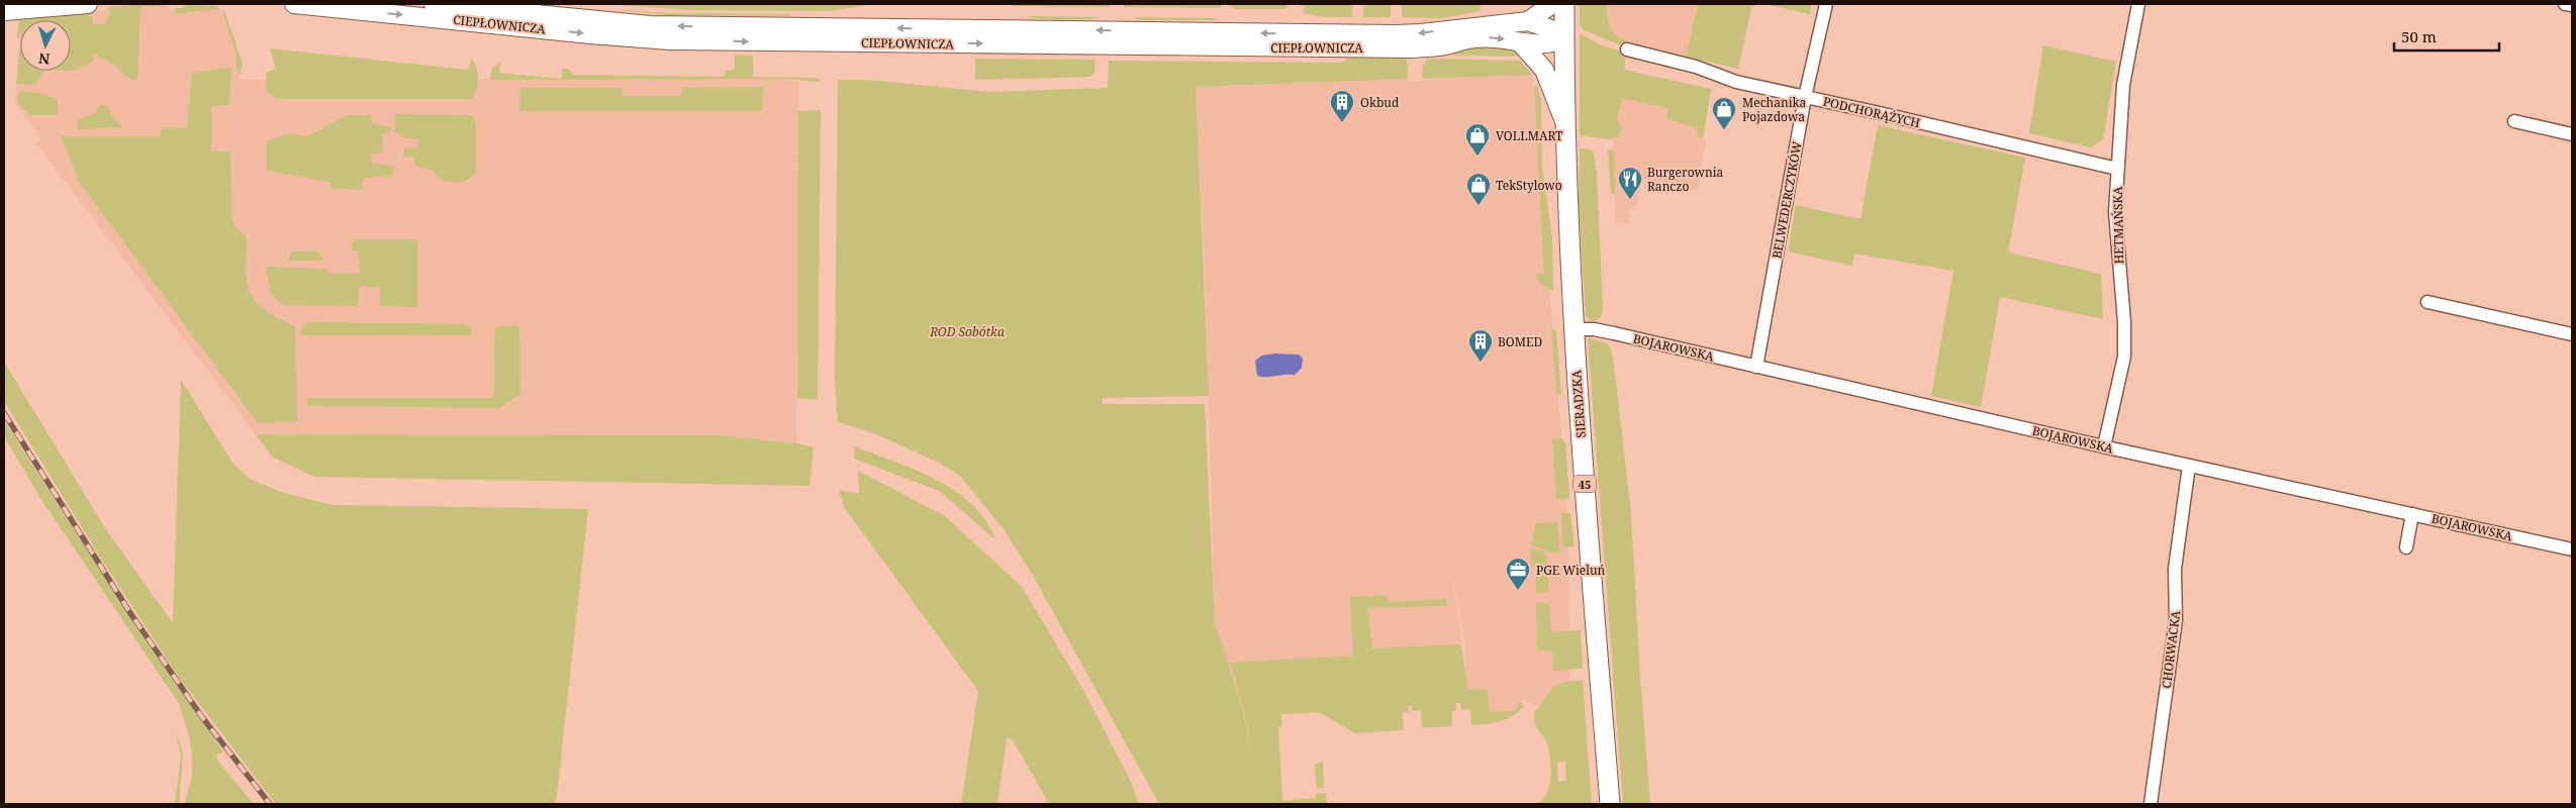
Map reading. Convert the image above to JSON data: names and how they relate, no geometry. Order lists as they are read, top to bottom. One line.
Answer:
{"streets":{"main road":["CIEPŁOWNICZA","SIERADZKA","45"],"street":["PODCHORĄŻYCH","BELWEDERCZYKÓW","HETMAŃSKA","BOJAROWSKA","CHORWACKA"]},"crossings":[["CIEPŁOWNICZA","SIERADZKA"],["PODCHORĄŻYCH","BELWEDERCZYKÓW"],["PODCHORĄŻYCH","HETMAŃSKA"],["BELWEDERCZYKÓW","BOJAROWSKA"],["HETMAŃSKA","BOJAROWSKA"],["BOJAROWSKA","SIERADZKA"],["BOJAROWSKA","CHORWACKA"]],"parks":["ROD Sobótka"],"places":{"building":["Okbud","BOMED"],"shop":["Mechanika Pojazdowa","VOLLMART","TekStylowo"],"restaurant":["Burgerownia Ranczo"],"office":["PGE Wieluń"]},"scale_bar":"50 m","north":"bottom"}
